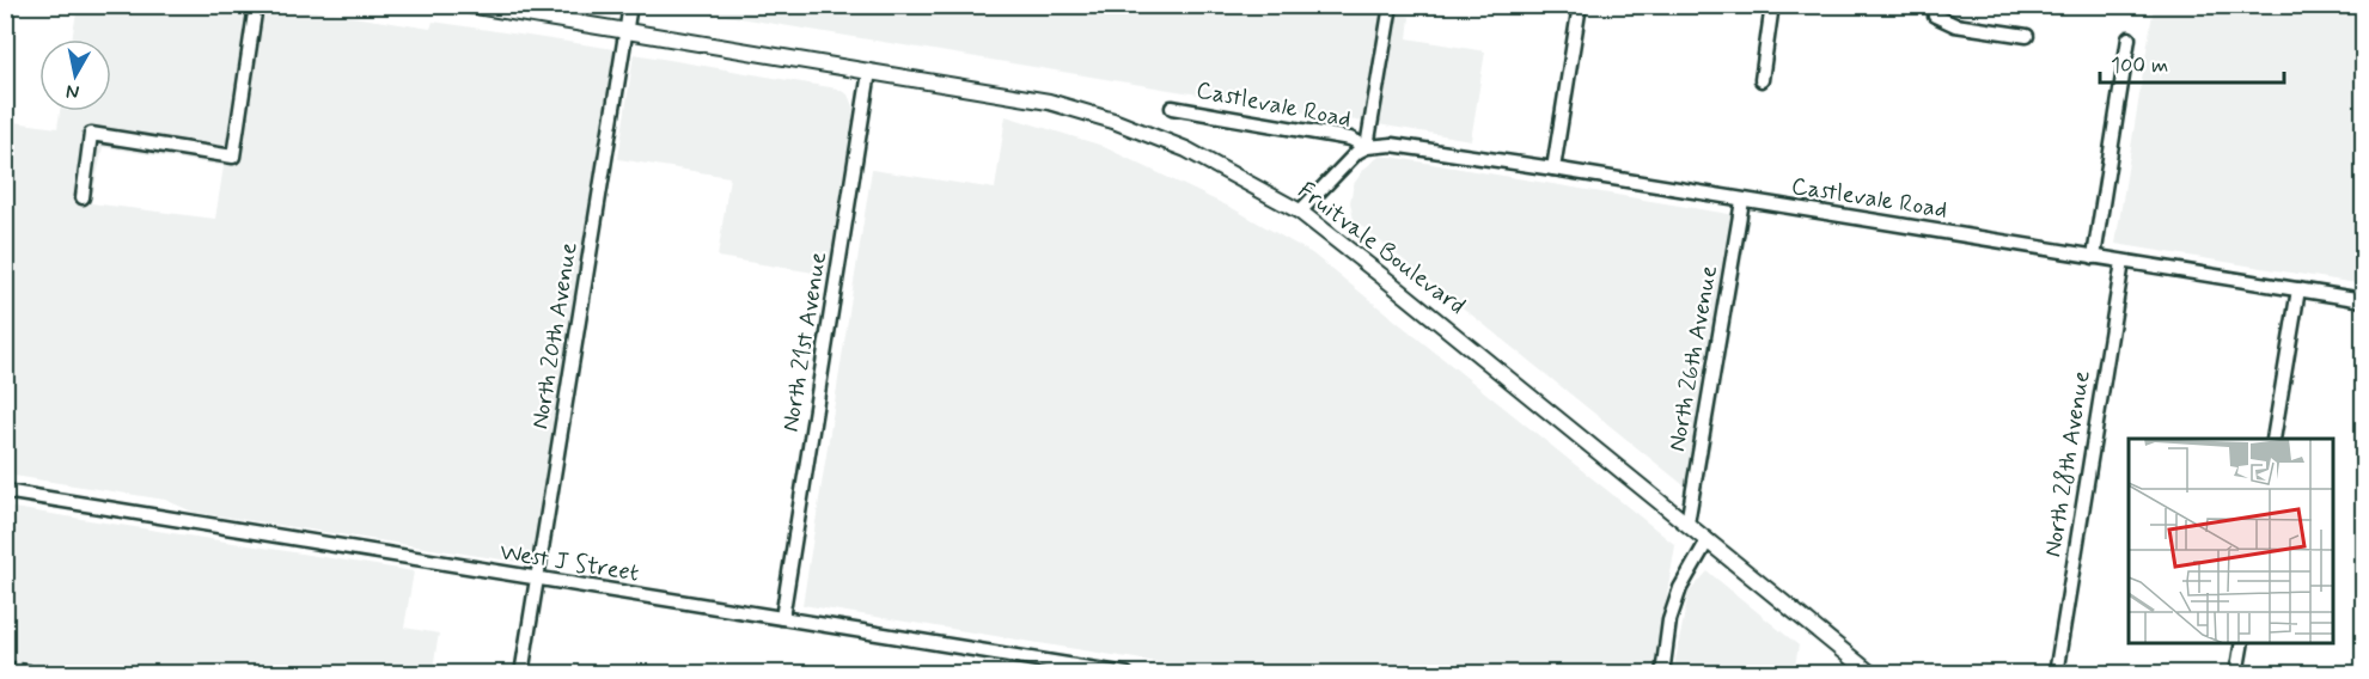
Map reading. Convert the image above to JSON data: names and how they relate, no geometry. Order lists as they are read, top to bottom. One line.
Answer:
{"streets":{"main road":["Fruitvale Boulevard"],"street":["Castlevale Road","North 20th Avenue","North 21st Avenue","North 26th Avenue","North 28th Avenue","West J Street"]},"crossings":[["Castlevale Road","Fruitvale Boulevard"],["Castlevale Road","North 26th Avenue"],["Castlevale Road","North 28th Avenue"],["Fruitvale Boulevard","North 20th Avenue"],["Fruitvale Boulevard","North 21st Avenue"],["Fruitvale Boulevard","North 26th Avenue"],["North 20th Avenue","West J Street"],["North 21st Avenue","West J Street"]],"scale_bar":"100 m","north":"bottom"}
